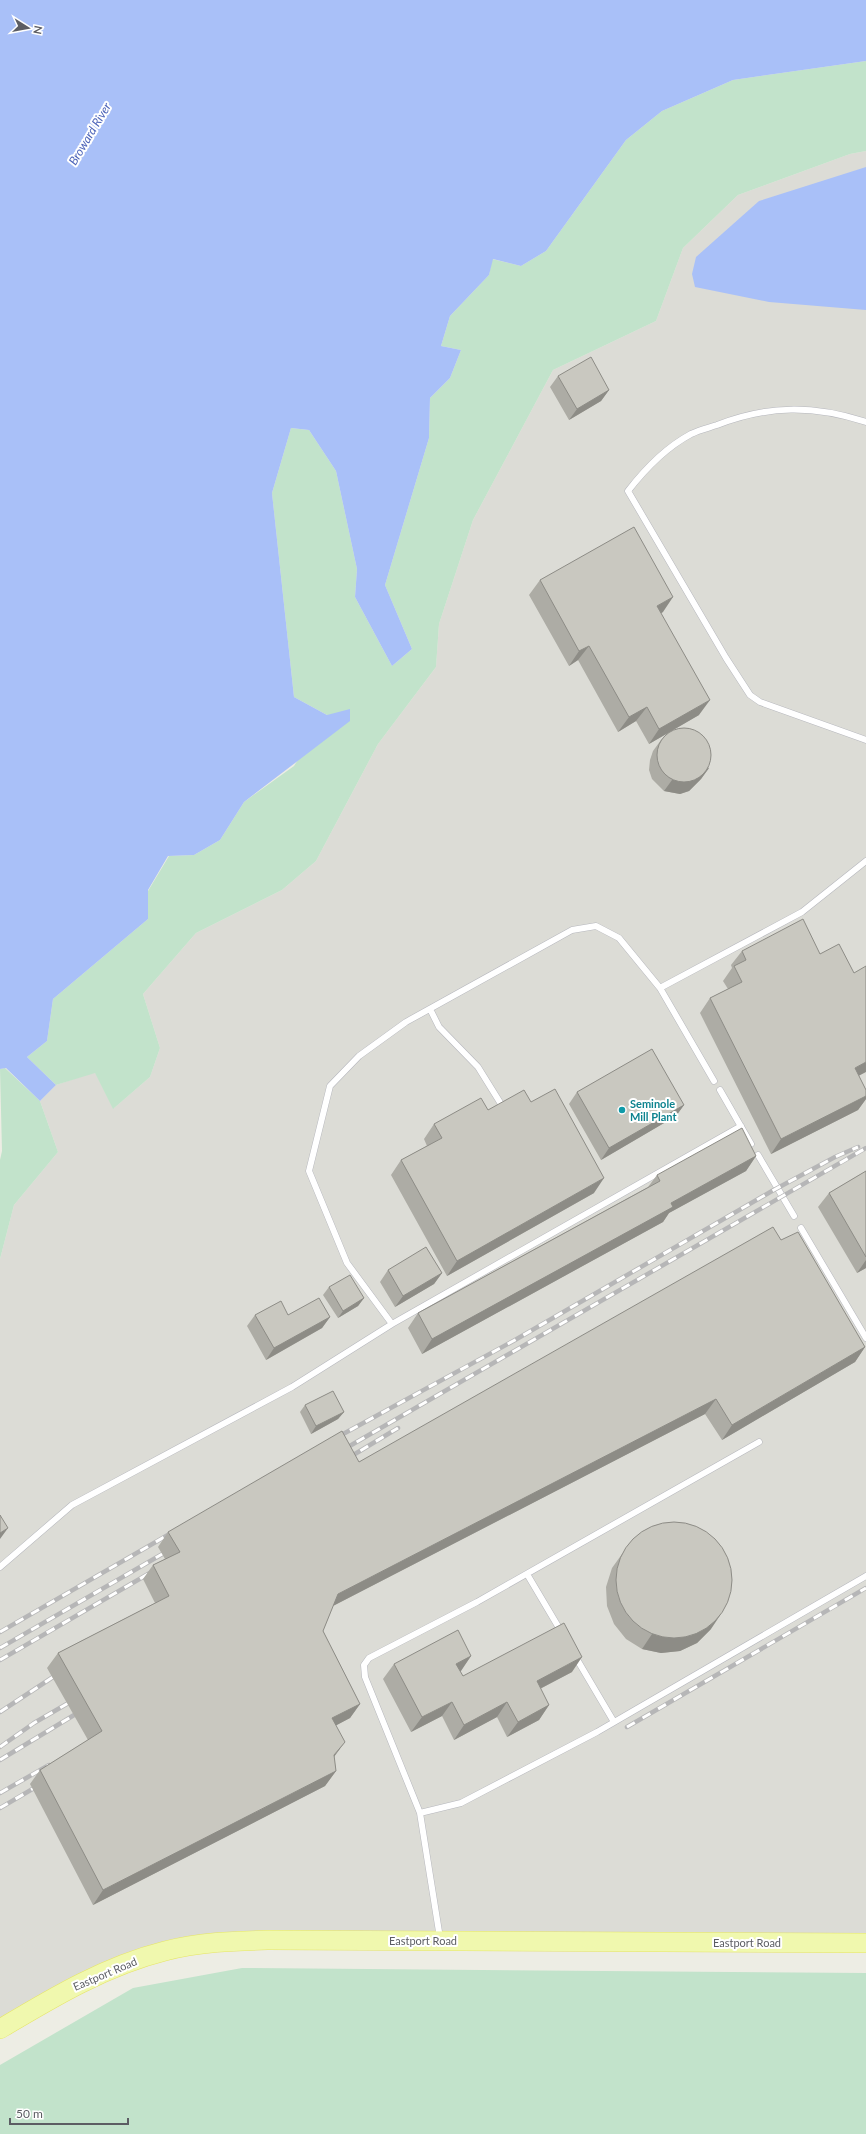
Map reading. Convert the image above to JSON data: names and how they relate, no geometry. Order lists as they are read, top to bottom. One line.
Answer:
{"streets":{"main road":["Eastport Road"]},"water":["Broward River"],"places":["Seminole Mill Plant"],"scale_bar":"50 m","north":"right"}
